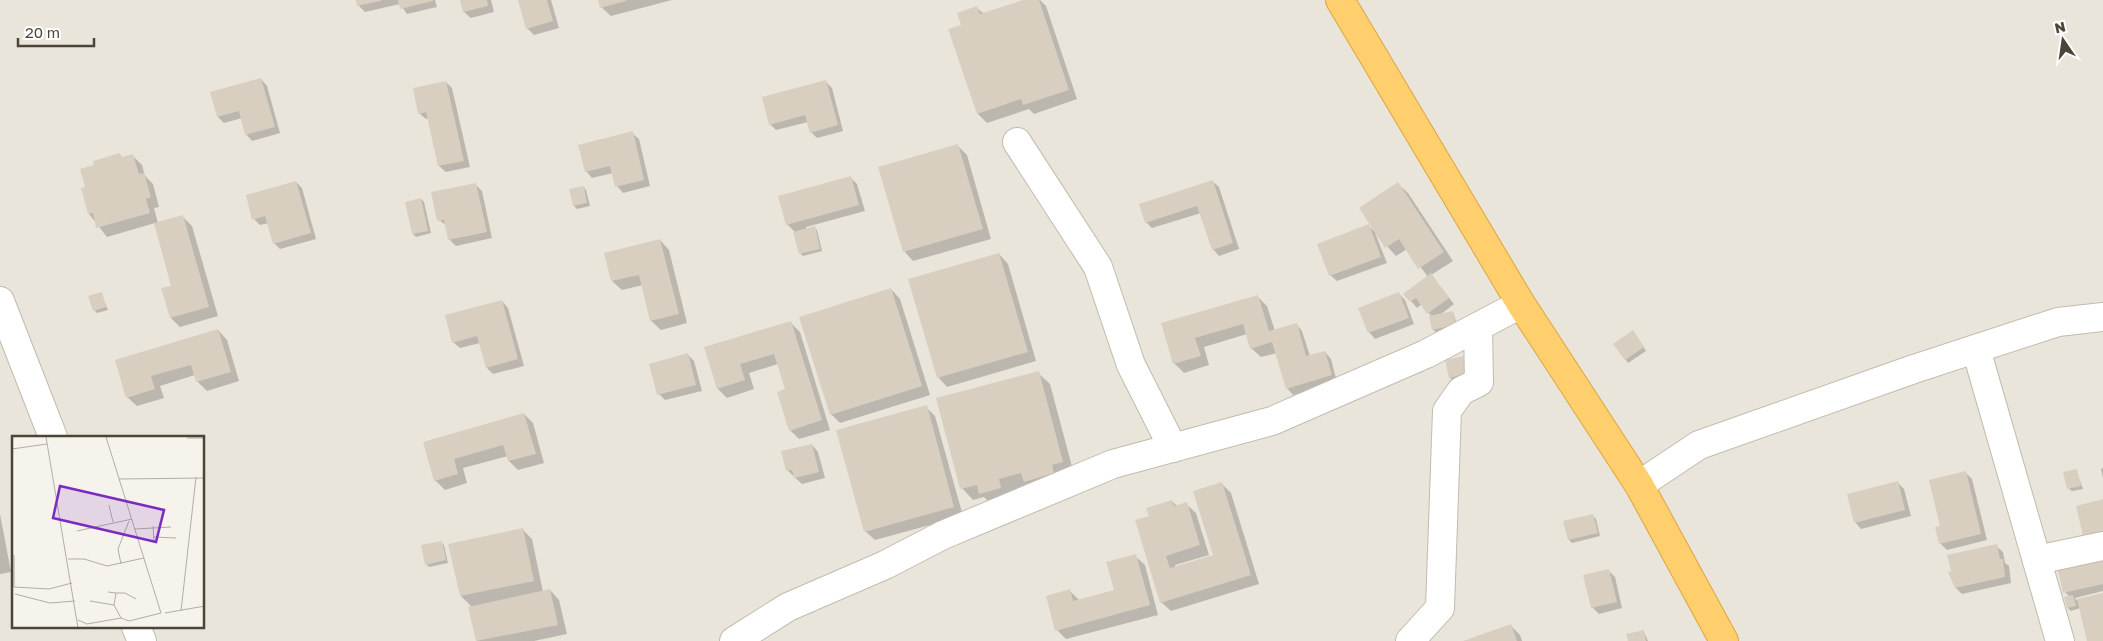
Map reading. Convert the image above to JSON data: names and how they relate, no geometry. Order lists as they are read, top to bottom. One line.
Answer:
{"scale_bar":"20 m","north":"top"}
